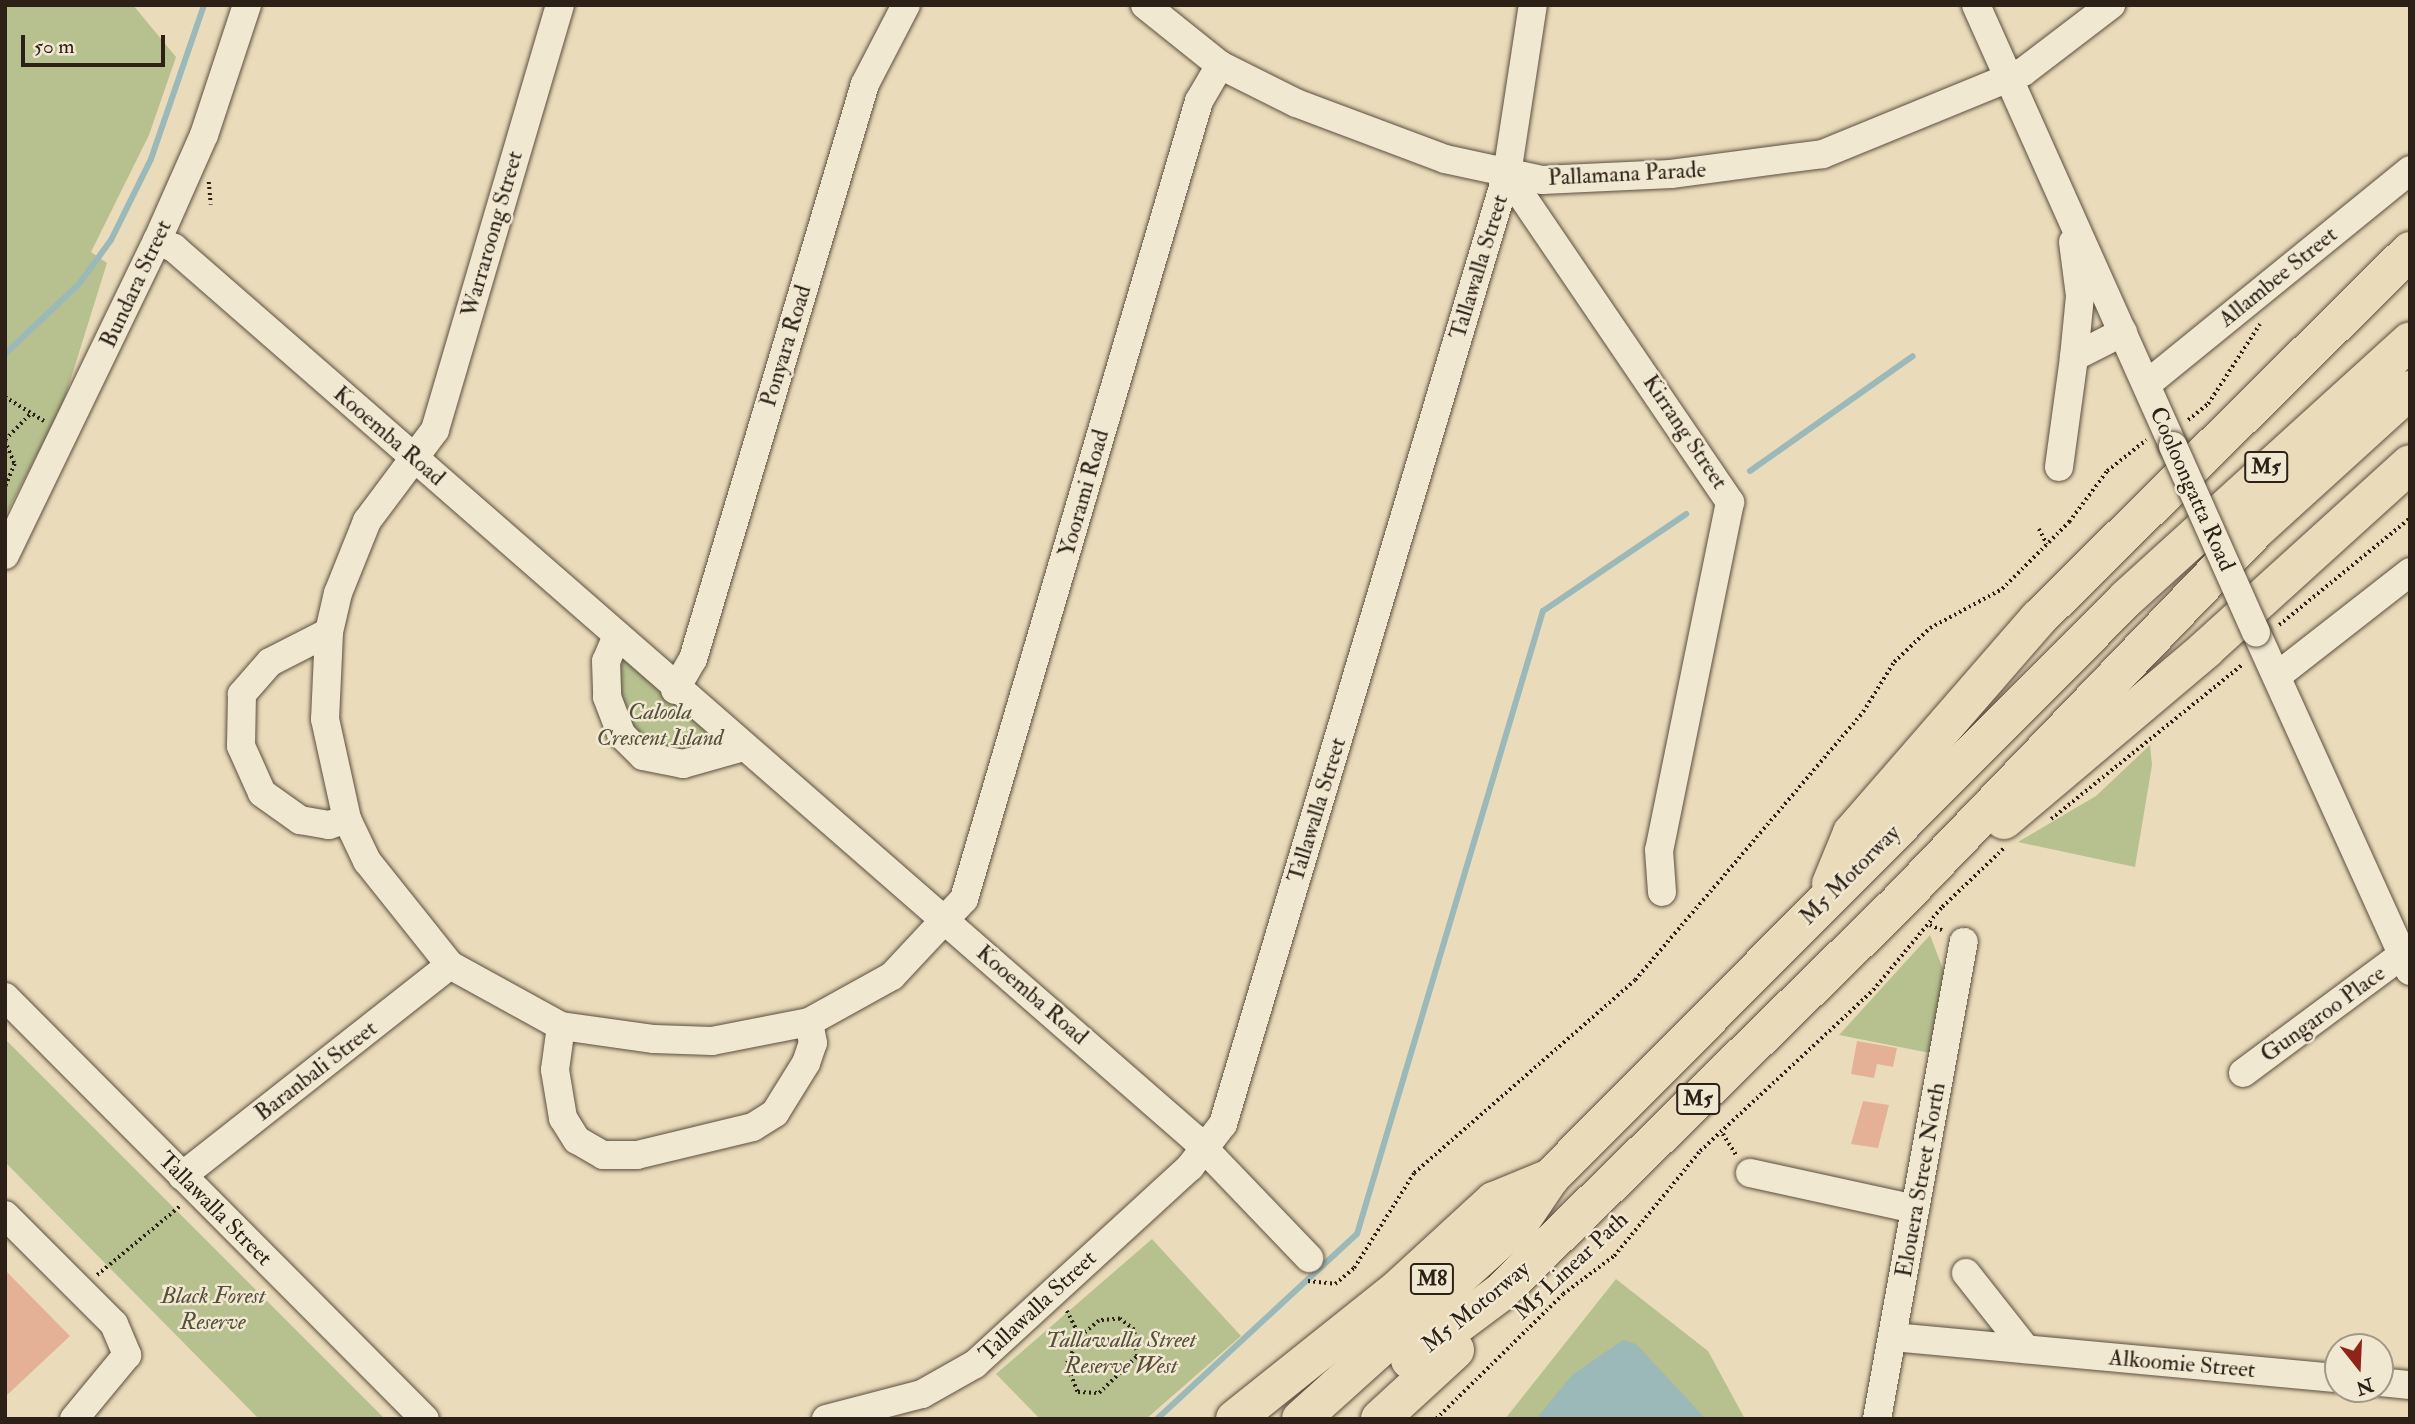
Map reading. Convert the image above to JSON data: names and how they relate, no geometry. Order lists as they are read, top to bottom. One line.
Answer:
{"streets":{"highway":["M5","M5 Motorway","M8"],"street":["Pallamana Parade","Warraroong Street","Tallawalla Street","Allambee Street","Bundara Street","Ponyara Road","Kirrang Street","Kooemba Road","Cooloongatta Road","Yoorami Road","Gungaroo Place","Baranbali Street","Elouera Street North","Alkoomie Street"],"path":["M5 Linear Path"]},"crossings":[["Pallamana Parade","Tallawalla Street"],["Pallamana Parade","Kirrang Street"],["Pallamana Parade","Cooloongatta Road"],["Pallamana Parade","Yoorami Road"],["Warraroong Street","Kooemba Road"],["Warraroong Street","Baranbali Street"],["Tallawalla Street","Kirrang Street"],["Tallawalla Street","Kooemba Road"],["Tallawalla Street","Baranbali Street"],["Allambee Street","Cooloongatta Road"],["Bundara Street","Kooemba Road"],["Ponyara Road","Kooemba Road"],["Kooemba Road","Yoorami Road"],["Cooloongatta Road","Gungaroo Place"],["M5 Motorway","M8"],["Elouera Street North","Alkoomie Street"]],"parks":["Caloola Crescent Island","Black Forest Reserve","Tallawalla Street Reserve West"],"scale_bar":"50 m","north":"bottom"}
